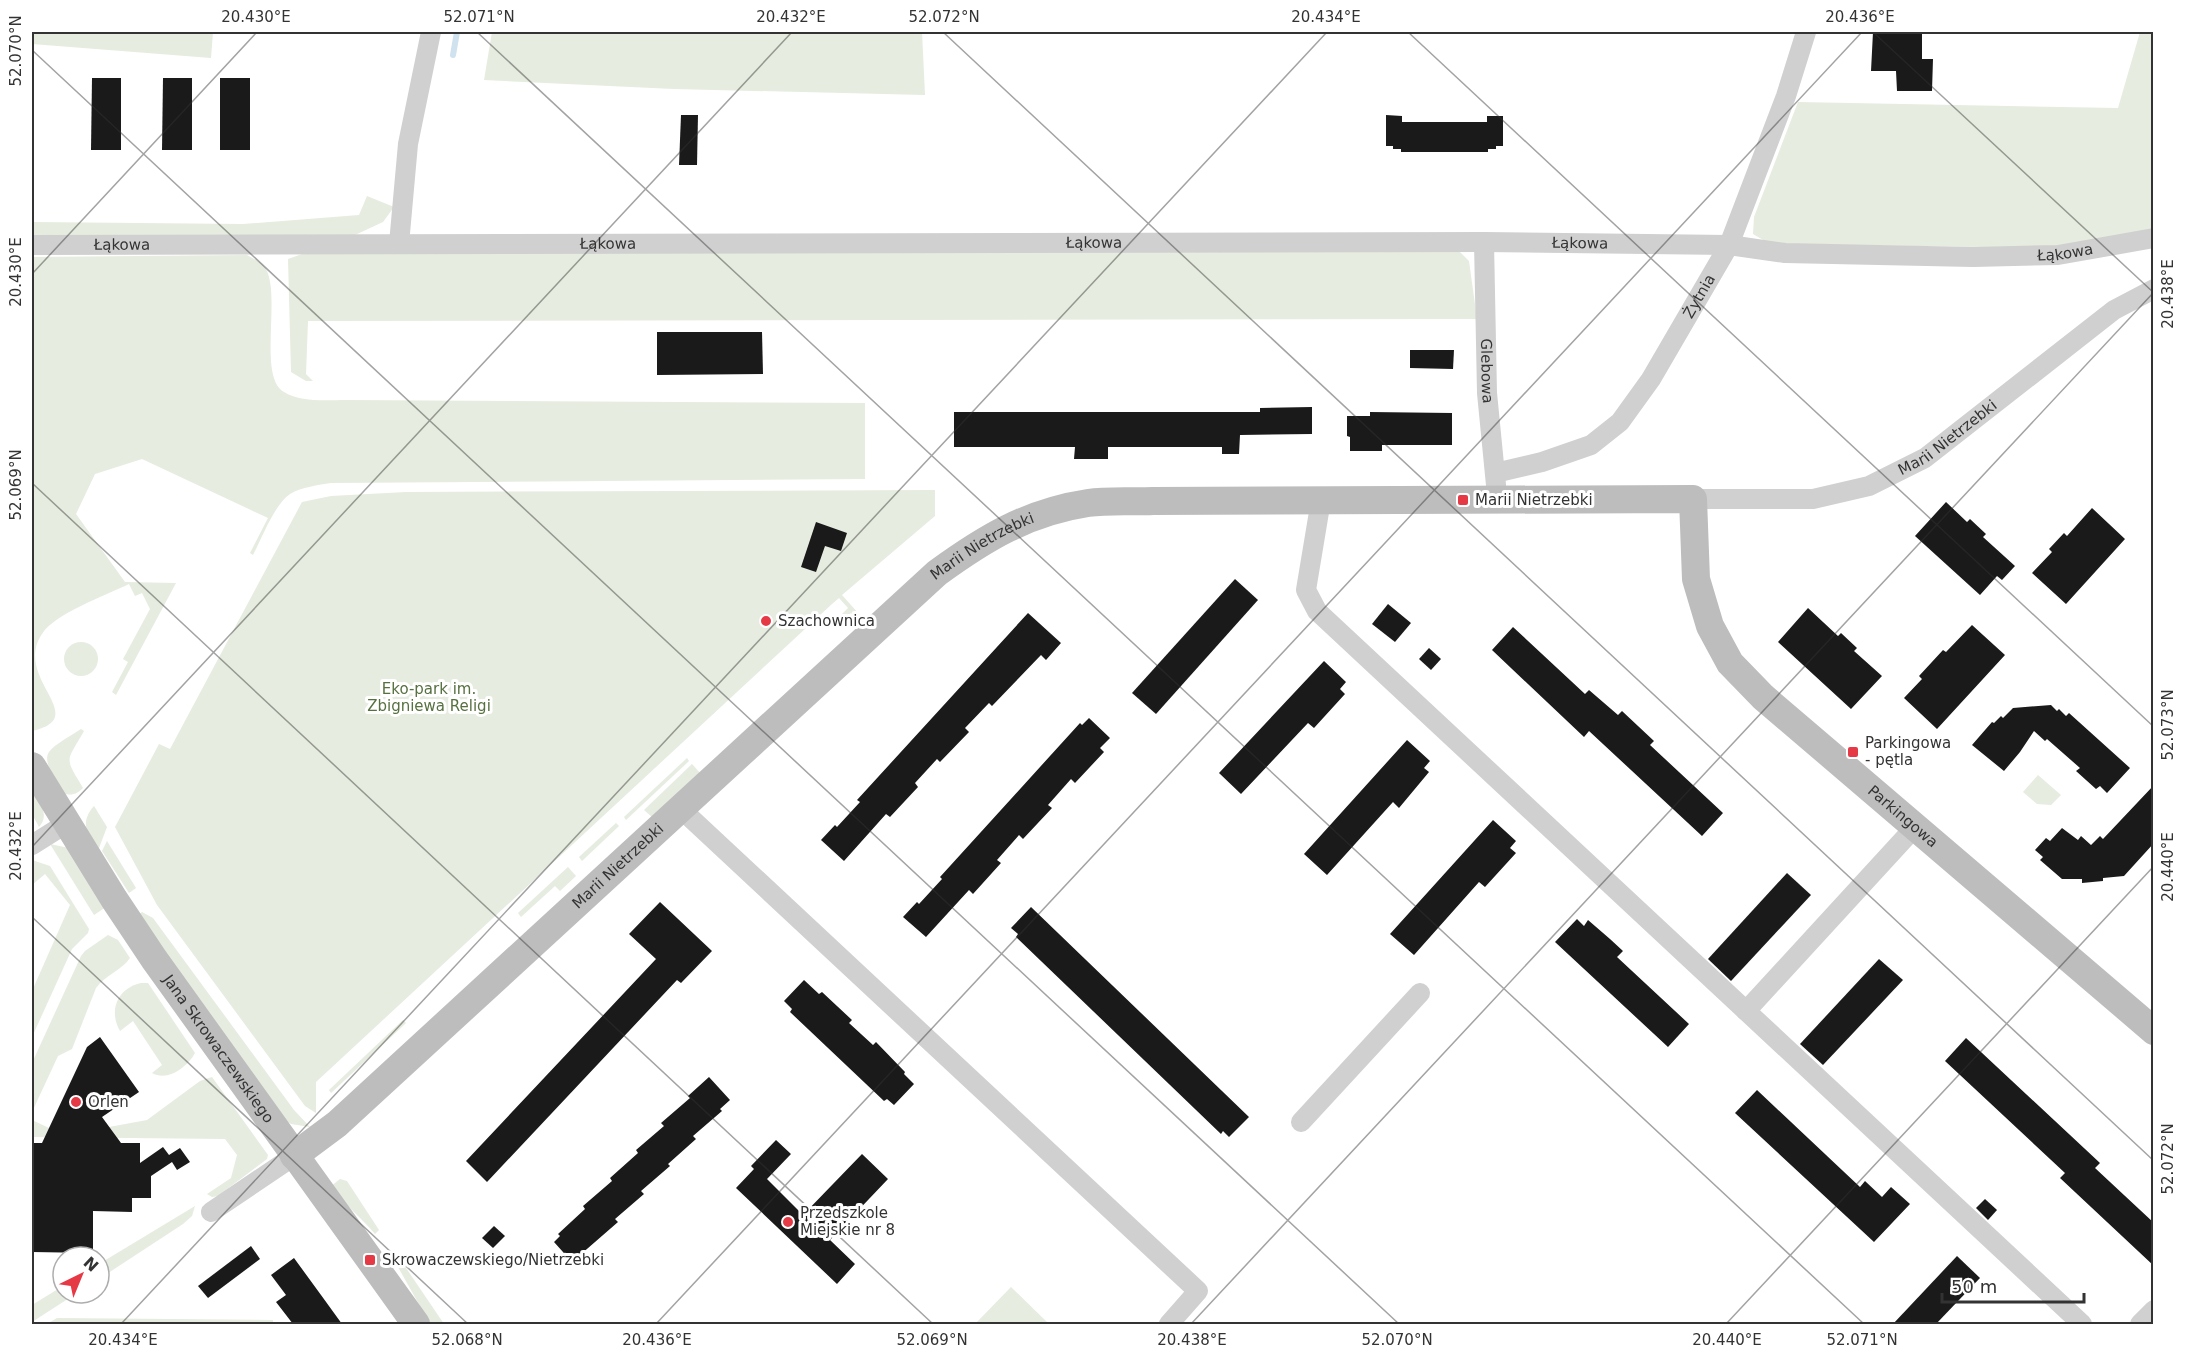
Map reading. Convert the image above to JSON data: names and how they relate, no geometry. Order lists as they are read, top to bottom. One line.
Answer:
{"streets":{"street":["Łąkowa","Żytnia","Glebowa","Marii Nietrzebki","Parkingowa","Jana Skrowaczewskiego"]},"crossings":[["Łąkowa","Żytnia"],["Łąkowa","Glebowa"],["Żytnia","Glebowa"],["Żytnia","Marii Nietrzebki"],["Glebowa","Marii Nietrzebki"],["Marii Nietrzebki","Parkingowa"],["Marii Nietrzebki","Jana Skrowaczewskiego"]],"parks":["Eko-park im. Zbigniewa Religi"],"places":{"transit":["Marii Nietrzebki","Parkingowa - pętla","Skrowaczewskiego/Nietrzebki"],"other":["Szachownica","Orlen","Przedszkole Miejskie nr 8"]},"scale_bar":"50 m","north":"top right","coordinates":["20.430°E","52.071°N","20.432°E","52.072°N","20.434°E","20.436°E","52.070°N","20.438°E","52.069°N","52.073°N","20.440°E","52.068°N"]}
